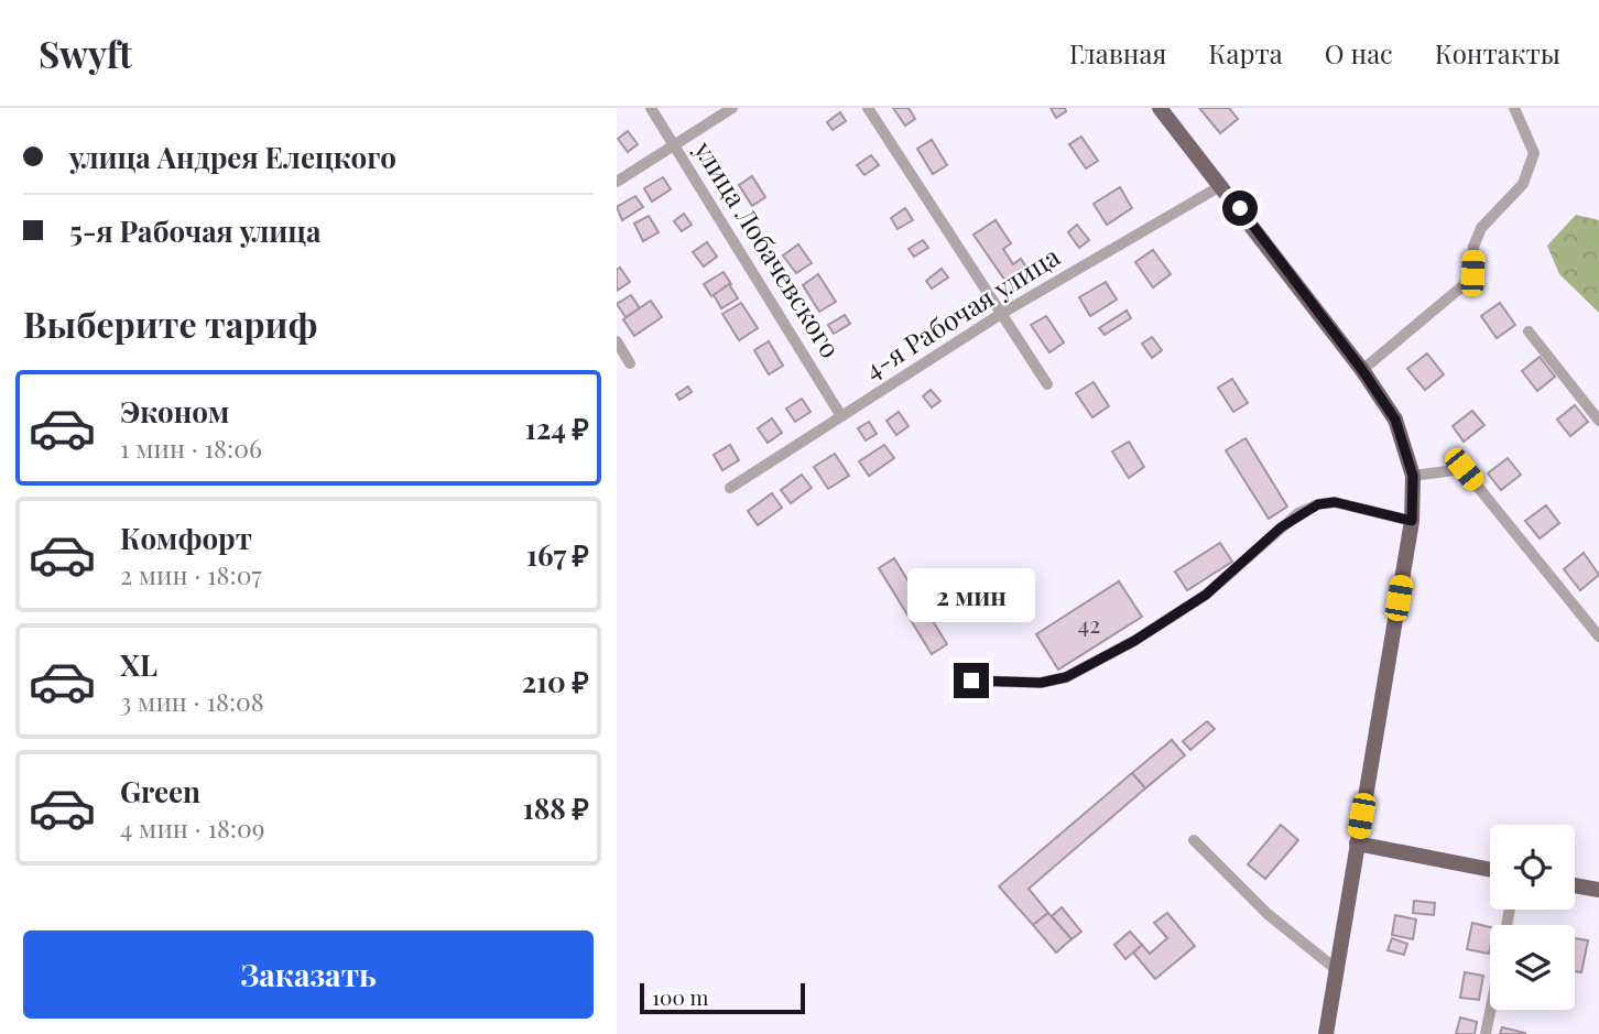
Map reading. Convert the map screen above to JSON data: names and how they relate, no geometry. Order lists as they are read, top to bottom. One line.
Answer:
{"streets":{"street":["улица Лобачевского","4-я Рабочая улица"]},"crossings":[["улица Лобачевского","4-я Рабочая улица"]],"house_numbers":["42"],"scale_bar":"100 m","page":{"header":"Swyft","nav":["Главная","Карта","О нас","Контакты"],"banner":["улица Андрея Елецкого","5-я Рабочая улица"],"heading":"Выберите тариф","list":[{"name":"Эконом","note":"1 мин · 18:06","value":"124 ₽"},{"name":"Комфорт","note":"2 мин · 18:07","value":"167 ₽"},{"name":"XL","note":"3 мин · 18:08","value":"210 ₽"},{"name":"Green","note":"4 мин · 18:09","value":"188 ₽"}],"bubble":"2 мин","buttons":"Заказать","scale":"100 m"}}
